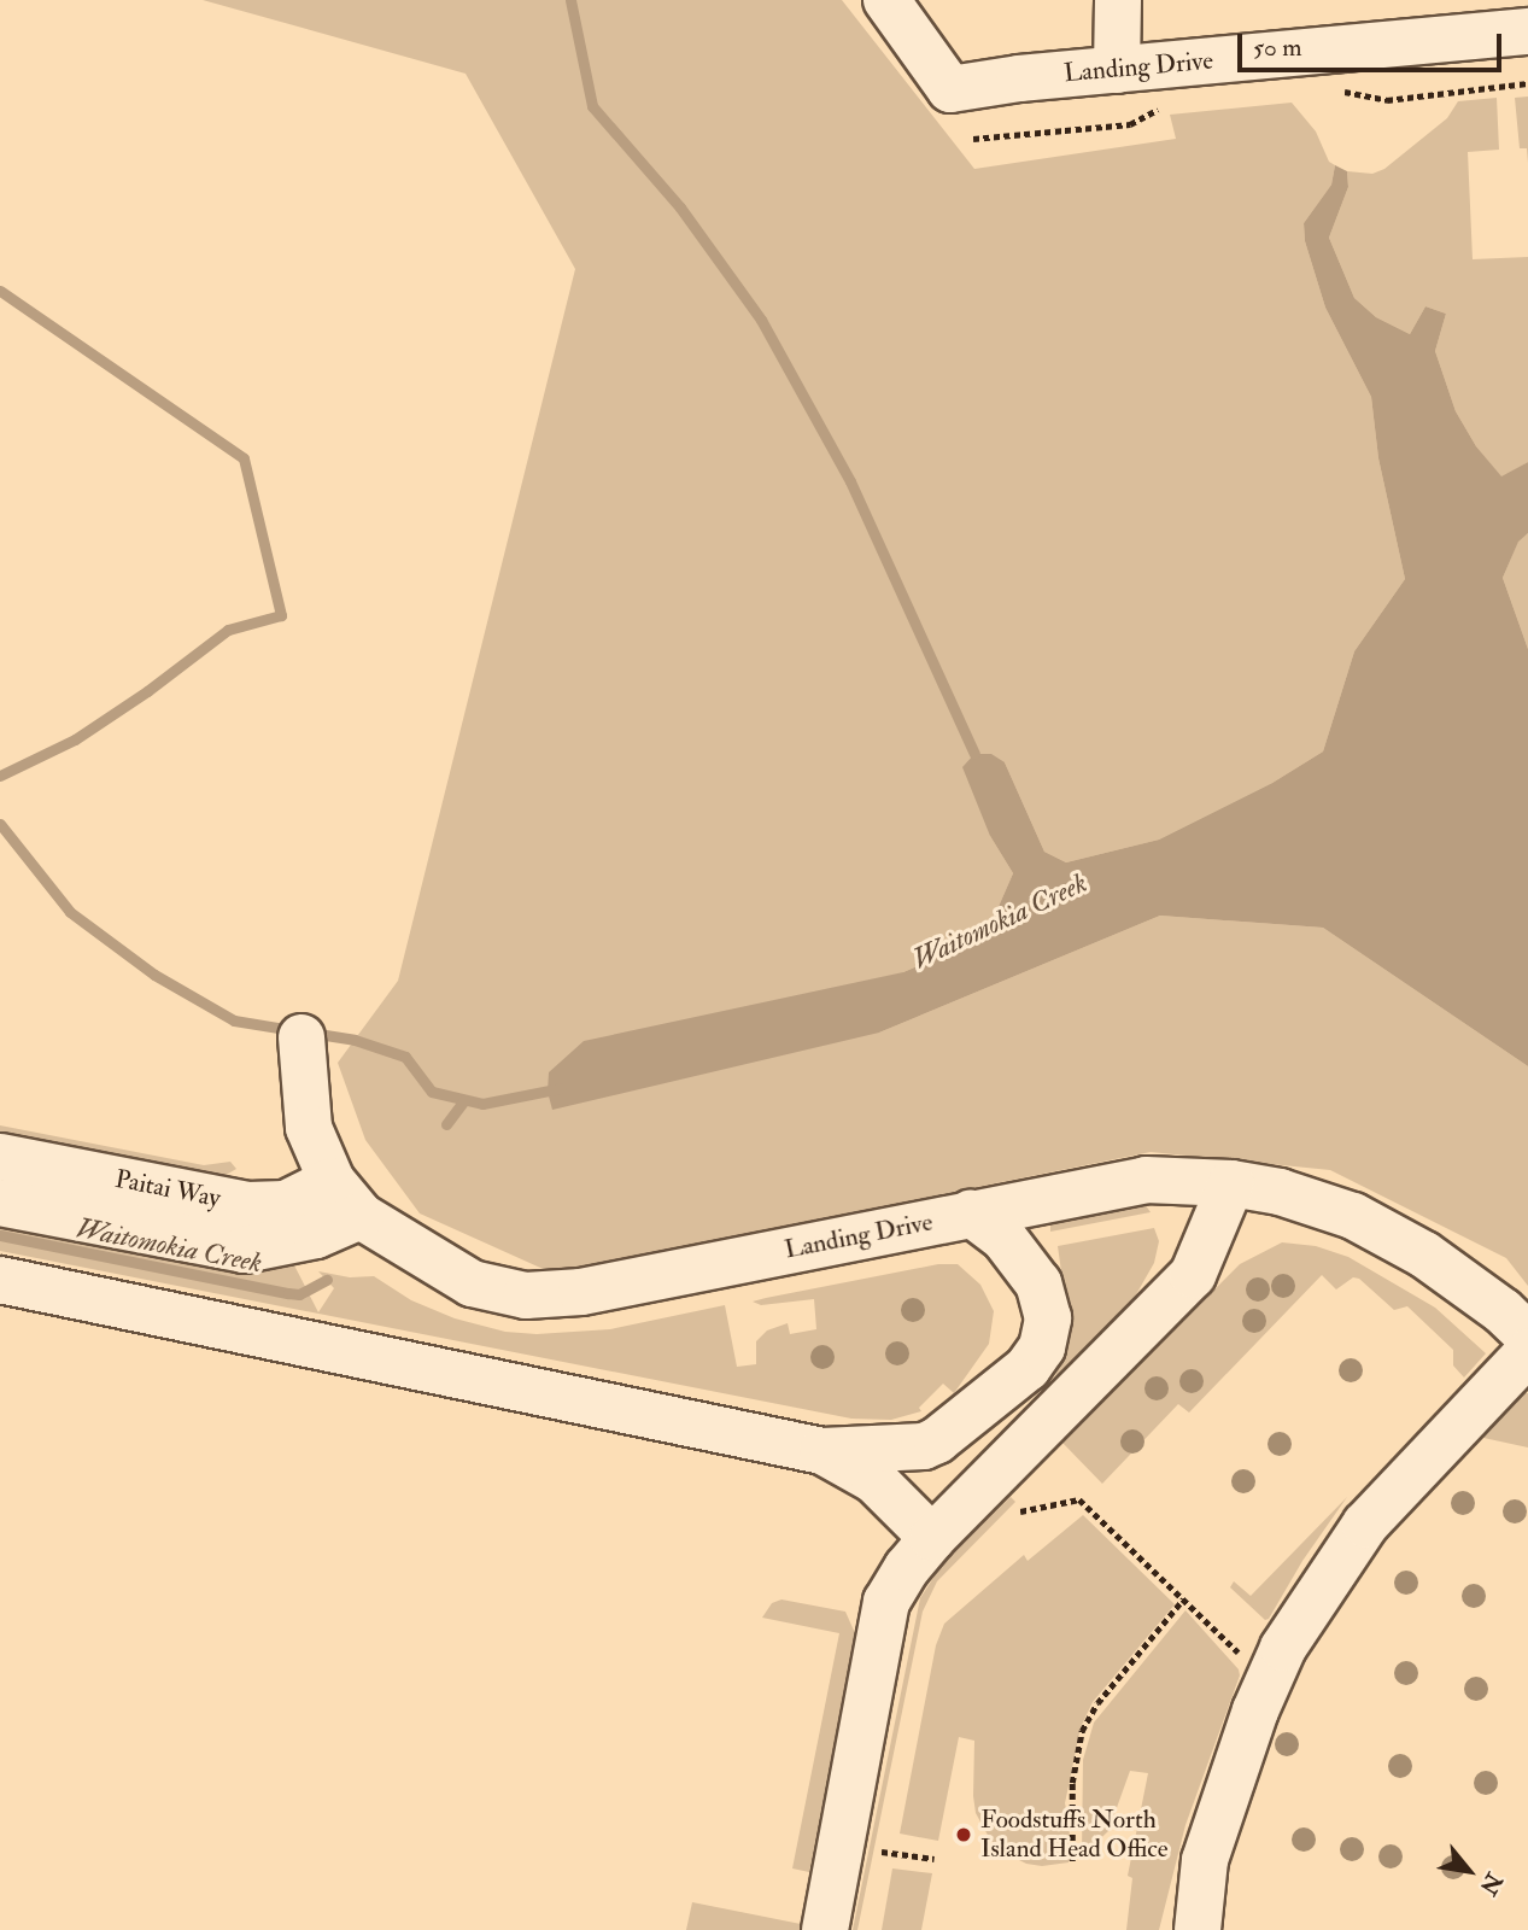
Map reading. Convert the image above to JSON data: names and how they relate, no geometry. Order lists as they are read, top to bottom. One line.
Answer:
{"streets":{"street":["Landing Drive","Paitai Way"]},"crossings":[["Landing Drive","Paitai Way"]],"water":["Waitomokia Creek"],"places":["Foodstuffs North Island Head Office"],"scale_bar":"50 m","north":"bottom right"}
